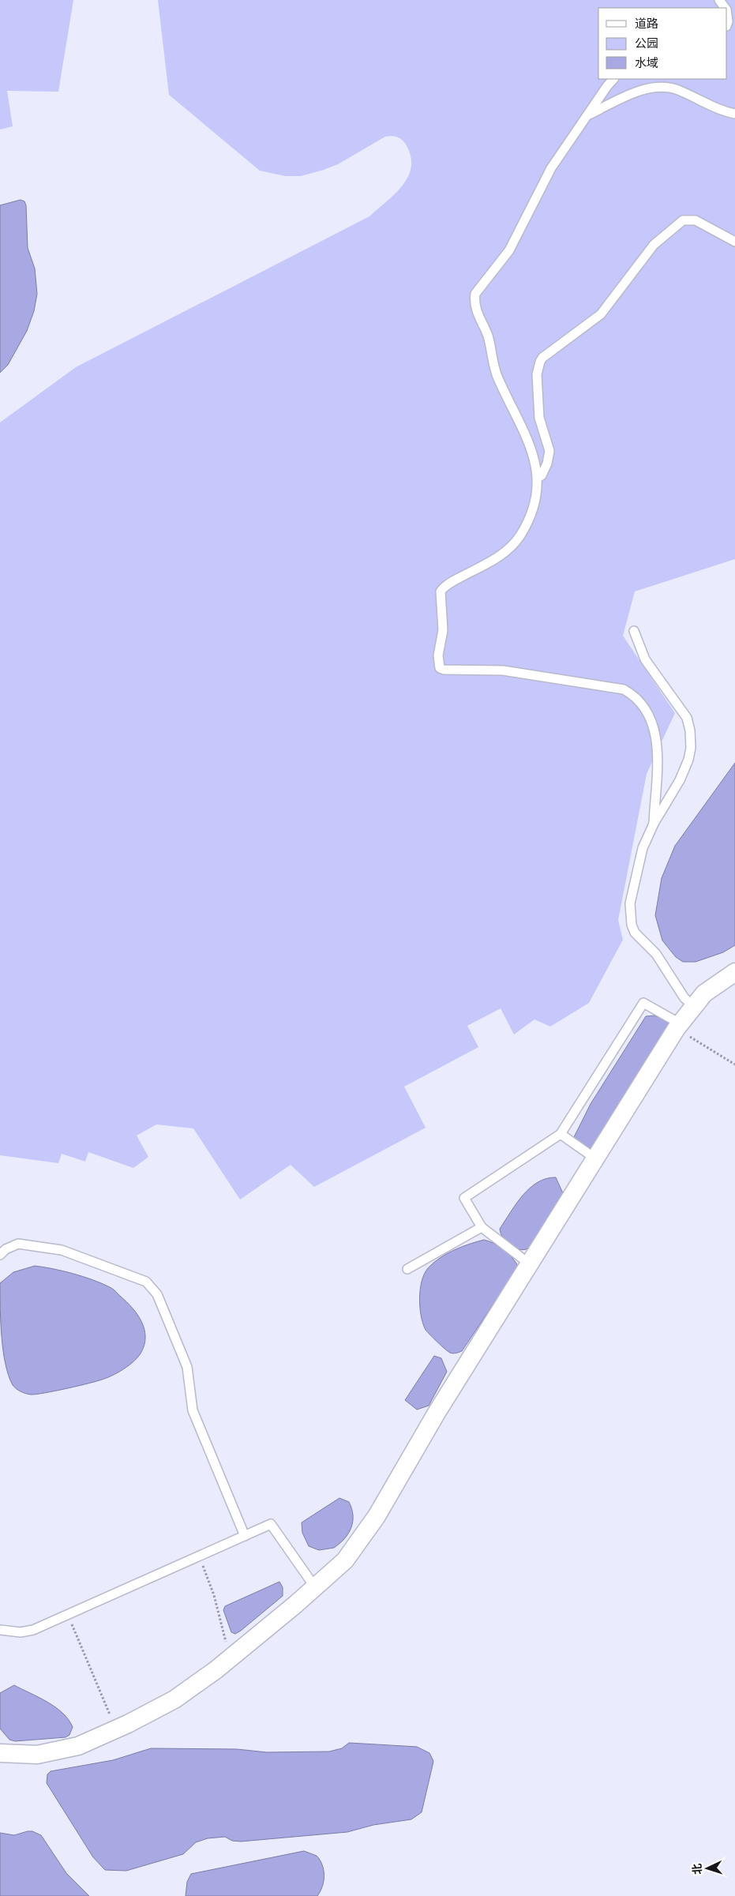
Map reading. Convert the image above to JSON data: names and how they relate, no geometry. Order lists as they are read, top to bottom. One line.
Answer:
{"legend":["道路","公园","水域"],"north":"left"}
